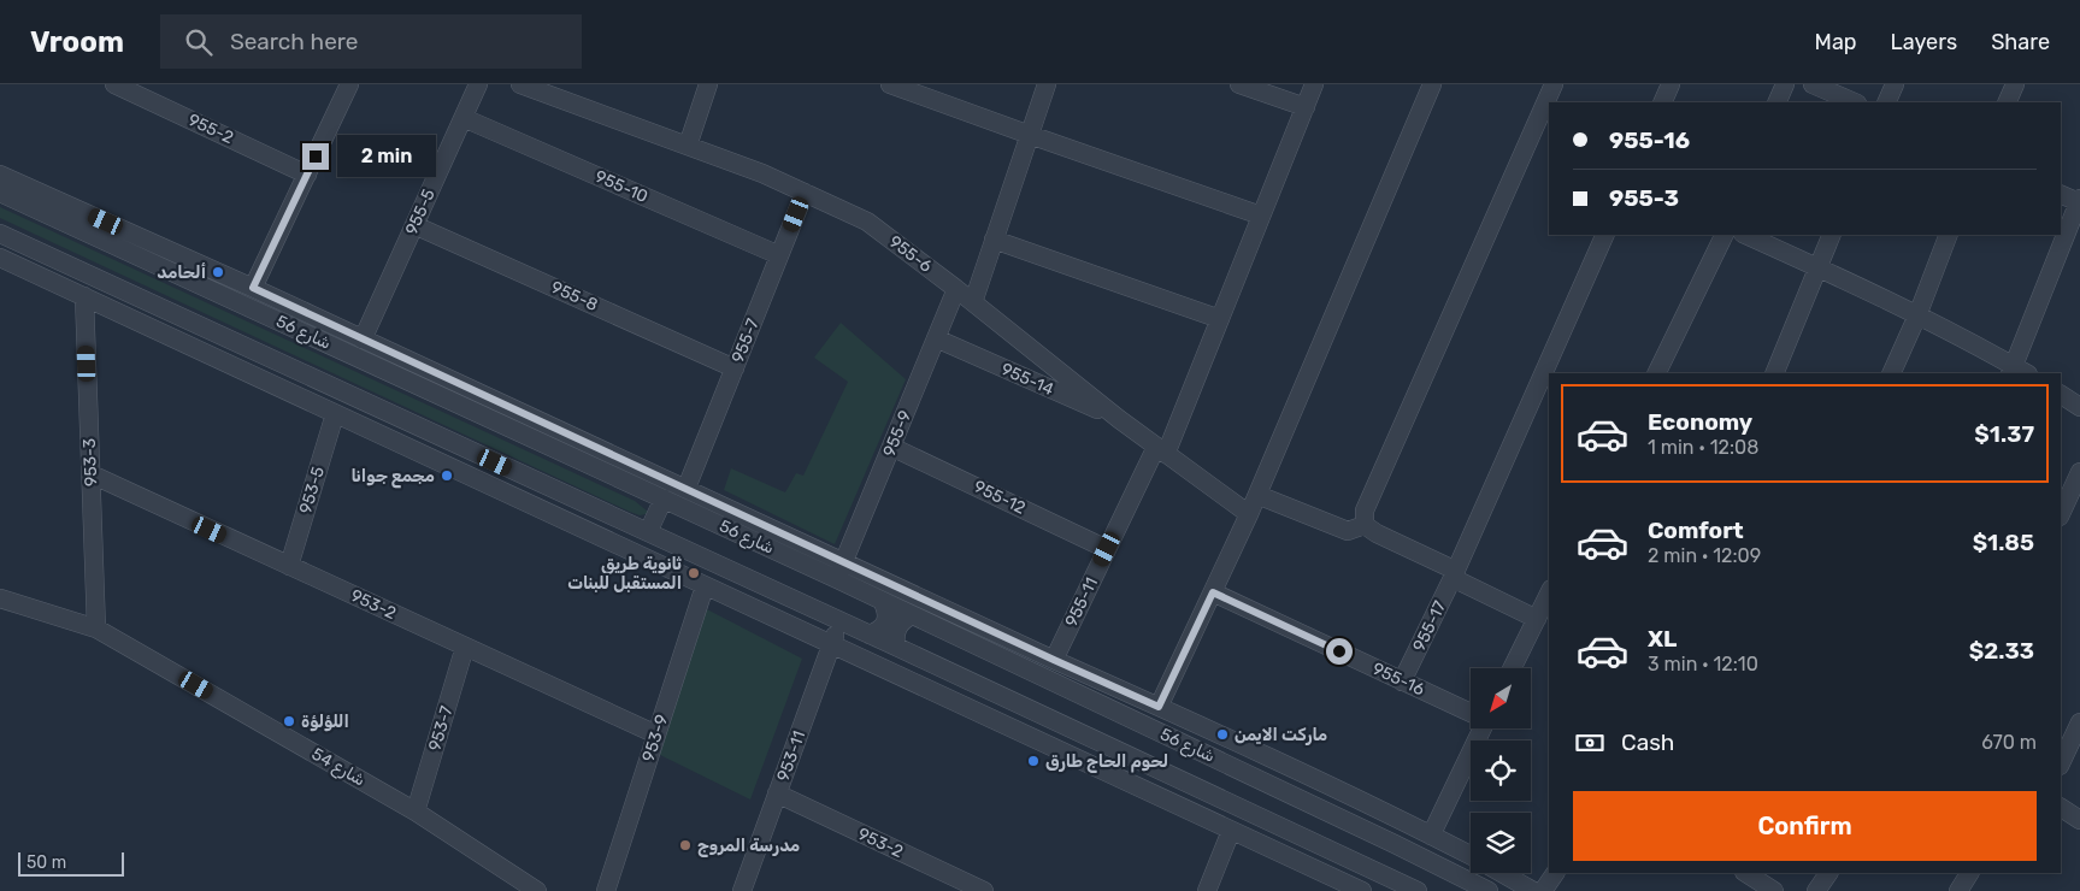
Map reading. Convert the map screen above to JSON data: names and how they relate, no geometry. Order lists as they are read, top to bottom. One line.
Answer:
{"streets":{"street":["955-2","955-10","955-5","955-6","955-8","شارع 56","955-7","955-14","955-9","953-3","953-5","955-12","955-11","953-2","955-17","955-16","953-7","953-9","953-11","شارع 54"]},"crossings":[["955-10","955-5"],["955-10","955-7"],["955-5","955-8"],["955-6","955-7"],["955-6","955-14"],["955-6","955-9"],["955-6","955-11"],["955-8","955-7"],["شارع 56","955-9"],["شارع 56","953-11"],["955-14","955-9"],["955-9","955-12"],["953-3","953-2"],["953-3","شارع 54"],["953-5","953-2"],["955-12","955-11"],["953-2","953-7"],["953-2","953-9"],["953-2","953-11"],["955-17","955-16"],["953-7","شارع 54"]],"places":["ألحامد","مجمع جوانا","ثانوية طريق المستقبل للبنات","اللؤلؤة","ماركت الايمن","لحوم الحاج طارق","مدرسة المروج"],"scale_bar":"50 m","north":"bottom left","page":{"header":"Vroom","search":"Search here","nav":["Map","Layers","Share"],"banner":["955-16","955-3"],"bubble":"2 min","list":[{"name":"Economy","note":"1 min · 12:08","value":"$1.37"},{"name":"Comfort","note":"2 min · 12:09","value":"$1.85"},{"name":"XL","note":"3 min · 12:10","value":"$2.33"}],"pay":["Cash","670 m"],"buttons":"Confirm","scale":"50 m"}}
